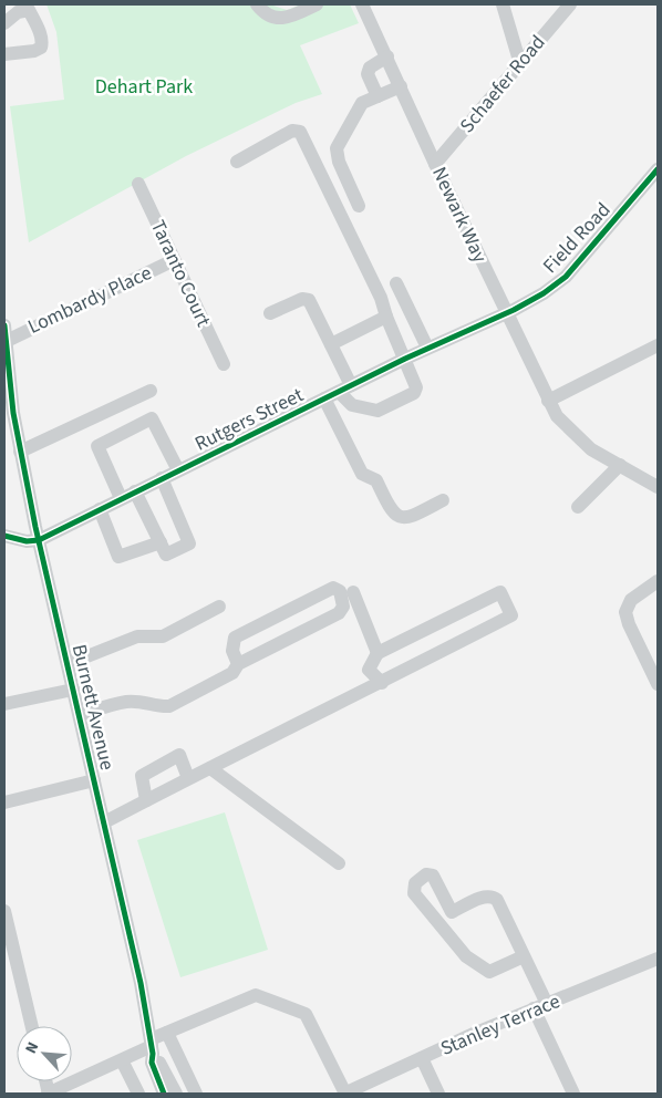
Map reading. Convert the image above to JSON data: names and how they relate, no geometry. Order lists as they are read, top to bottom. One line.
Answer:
{"streets":{"street":["Schaefer Road","Newark Way","Field Road","Taranto Court","Lombardy Place","Rutgers Street","Burnett Avenue","Stanley Terrace"]},"crossings":[["Schaefer Road","Newark Way"],["Newark Way","Field Road"],["Newark Way","Rutgers Street"],["Field Road","Rutgers Street"],["Taranto Court","Lombardy Place"],["Lombardy Place","Burnett Avenue"],["Rutgers Street","Burnett Avenue"]],"parks":["Dehart Park"],"north":"top left"}
